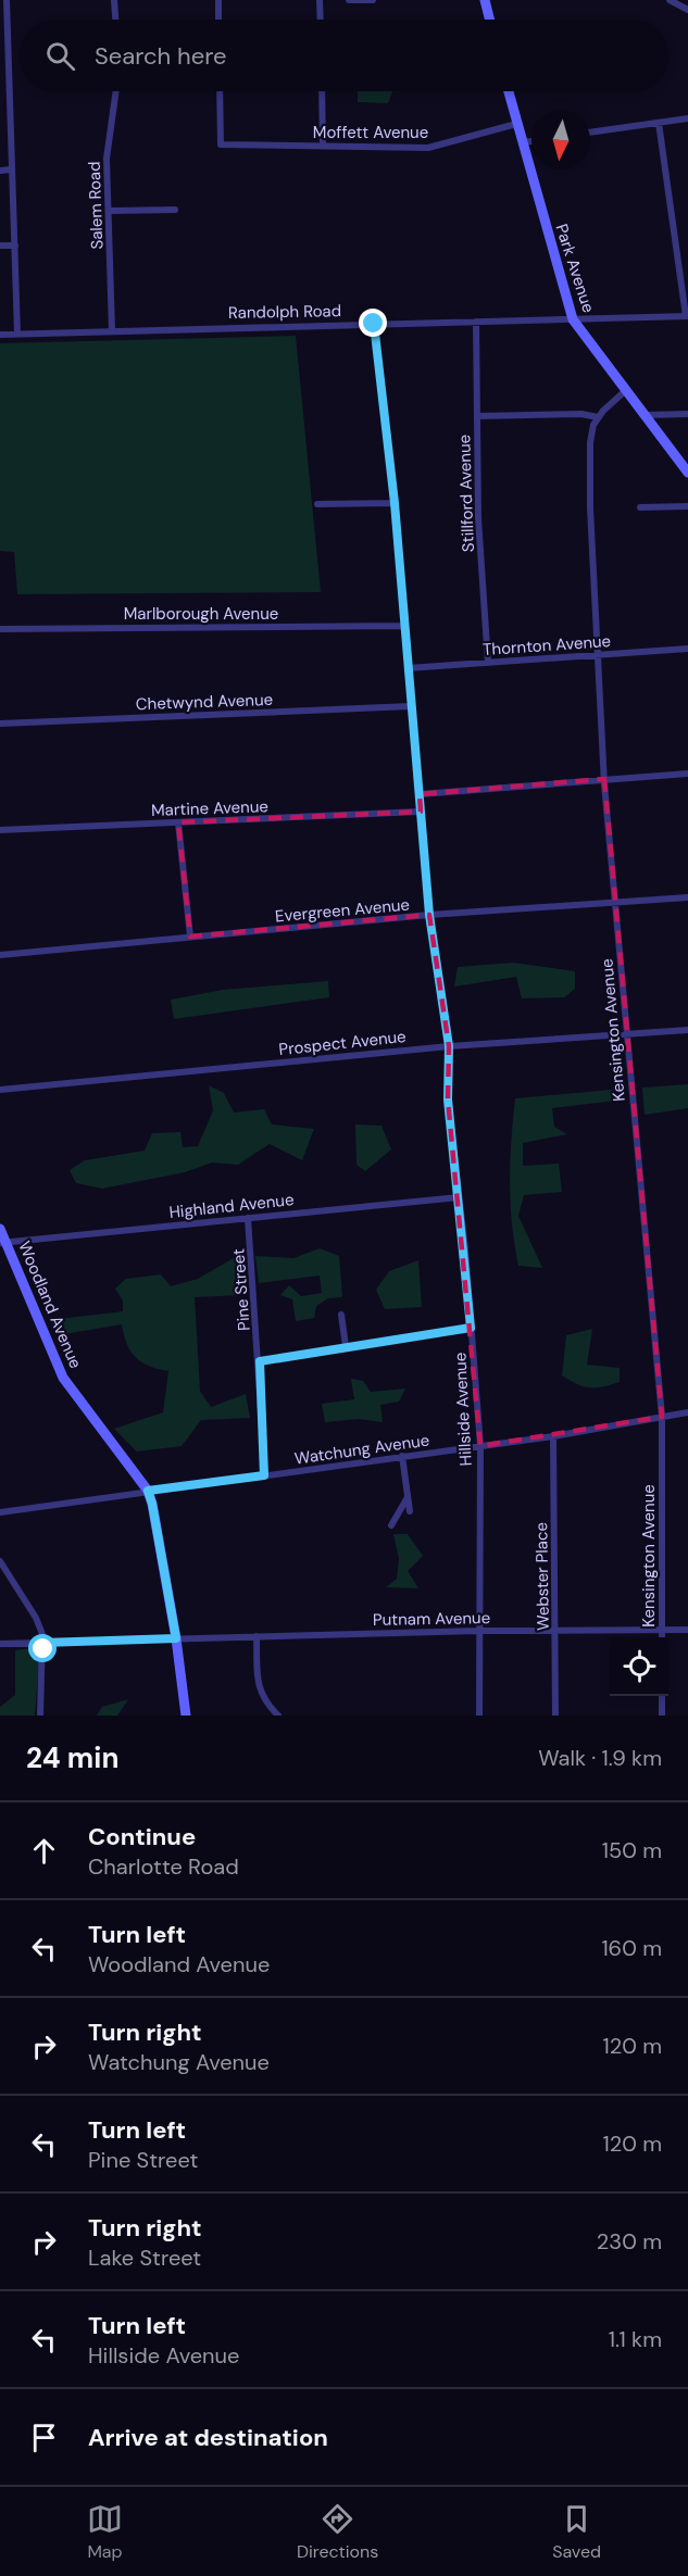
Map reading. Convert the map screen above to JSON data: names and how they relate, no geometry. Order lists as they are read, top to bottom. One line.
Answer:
{"streets":{"street":["Moffett Avenue","Salem Road","Park Avenue","Randolph Road","Stillford Avenue","Marlborough Avenue","Thornton Avenue","Chetwynd Avenue","Martine Avenue","Evergreen Avenue","Kensington Avenue","Prospect Avenue","Highland Avenue","Pine Street","Woodland Avenue","Hillside Avenue","Watchung Avenue","Webster Place","Putnam Avenue"]},"crossings":[["Moffett Avenue","Park Avenue"],["Salem Road","Randolph Road"],["Park Avenue","Randolph Road"],["Randolph Road","Stillford Avenue"],["Randolph Road","Hillside Avenue"],["Stillford Avenue","Thornton Avenue"],["Marlborough Avenue","Hillside Avenue"],["Thornton Avenue","Kensington Avenue"],["Thornton Avenue","Hillside Avenue"],["Chetwynd Avenue","Hillside Avenue"],["Martine Avenue","Hillside Avenue"],["Evergreen Avenue","Kensington Avenue"],["Evergreen Avenue","Hillside Avenue"],["Kensington Avenue","Prospect Avenue"],["Kensington Avenue","Watchung Avenue"],["Kensington Avenue","Putnam Avenue"],["Prospect Avenue","Hillside Avenue"],["Highland Avenue","Pine Street"],["Highland Avenue","Woodland Avenue"],["Highland Avenue","Hillside Avenue"],["Pine Street","Watchung Avenue"],["Woodland Avenue","Watchung Avenue"],["Woodland Avenue","Putnam Avenue"],["Hillside Avenue","Watchung Avenue"],["Hillside Avenue","Putnam Avenue"],["Watchung Avenue","Webster Place"],["Webster Place","Putnam Avenue"]],"north":"bottom","page":{"search":"Search here","heading":["24 min","Walk · 1.9 km"],"list":[["Continue","Charlotte Road","150 m"],["Turn left","Woodland Avenue","160 m"],["Turn right","Watchung Avenue","120 m"],["Turn left","Pine Street","120 m"],["Turn right","Lake Street","230 m"],["Turn left","Hillside Avenue","1.1 km"],"Arrive at destination"],"nav":["Map","Directions","Saved"]}}
